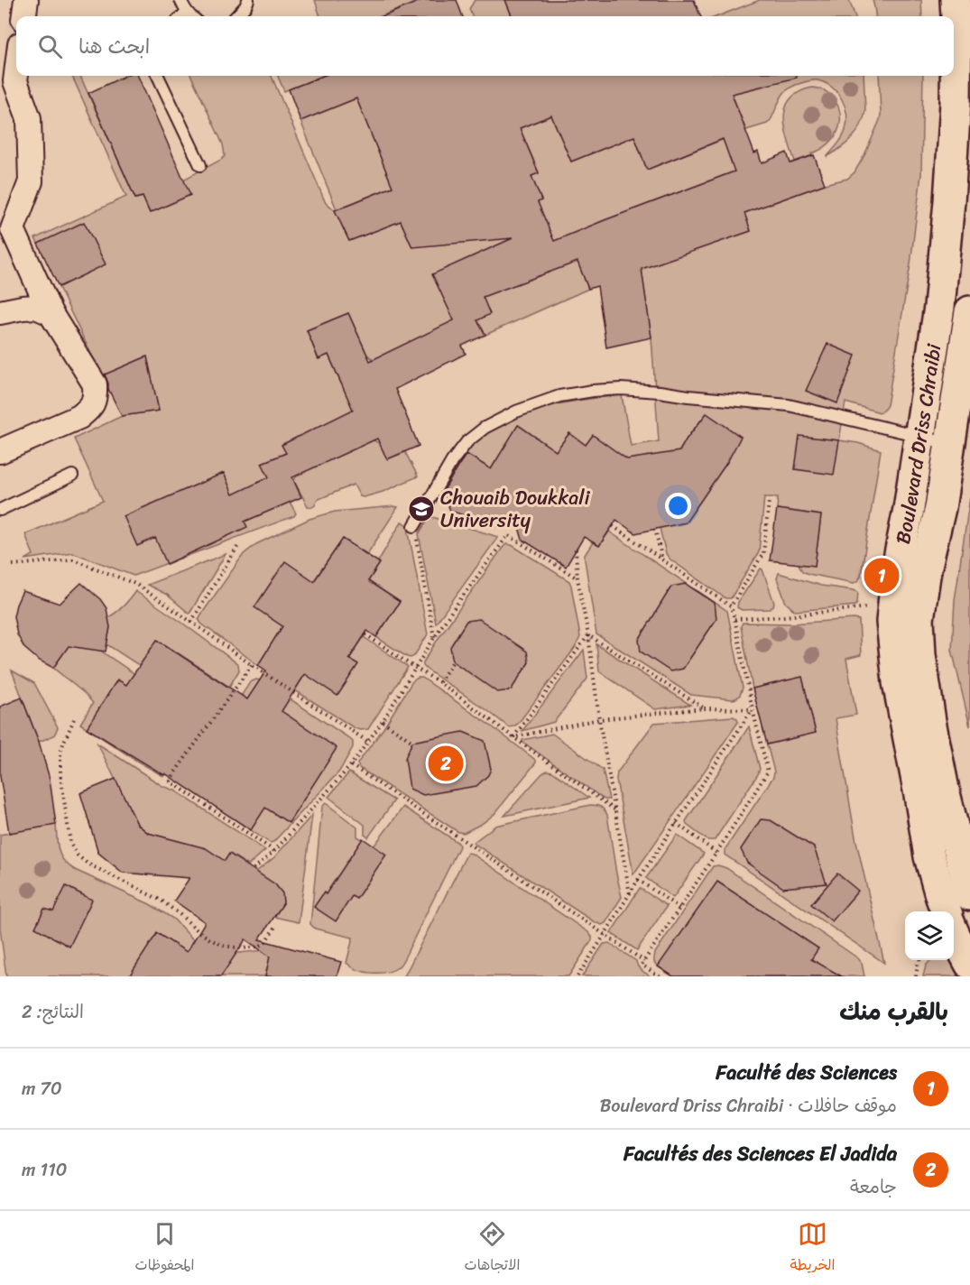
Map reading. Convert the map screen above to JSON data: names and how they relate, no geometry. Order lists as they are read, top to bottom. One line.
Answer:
{"streets":{"main road":["Boulevard Driss Chraibi"]},"places":{"school or university":["Chouaib Doukkali University"]},"page":{"search":"ابحث هنا","pins":["1","2"],"heading":["بالقرب منك","النتائج: 2"],"list":[{"mark":"1","name":"Faculté des Sciences","note":"موقف حافلات · Boulevard Driss Chraibi","value":"70 m"},{"mark":"2","name":"Facultés des Sciences El Jadida","note":"جامعة","value":"110 m"}],"nav":["الخريطة","الاتجاهات","المحفوظات"]}}
